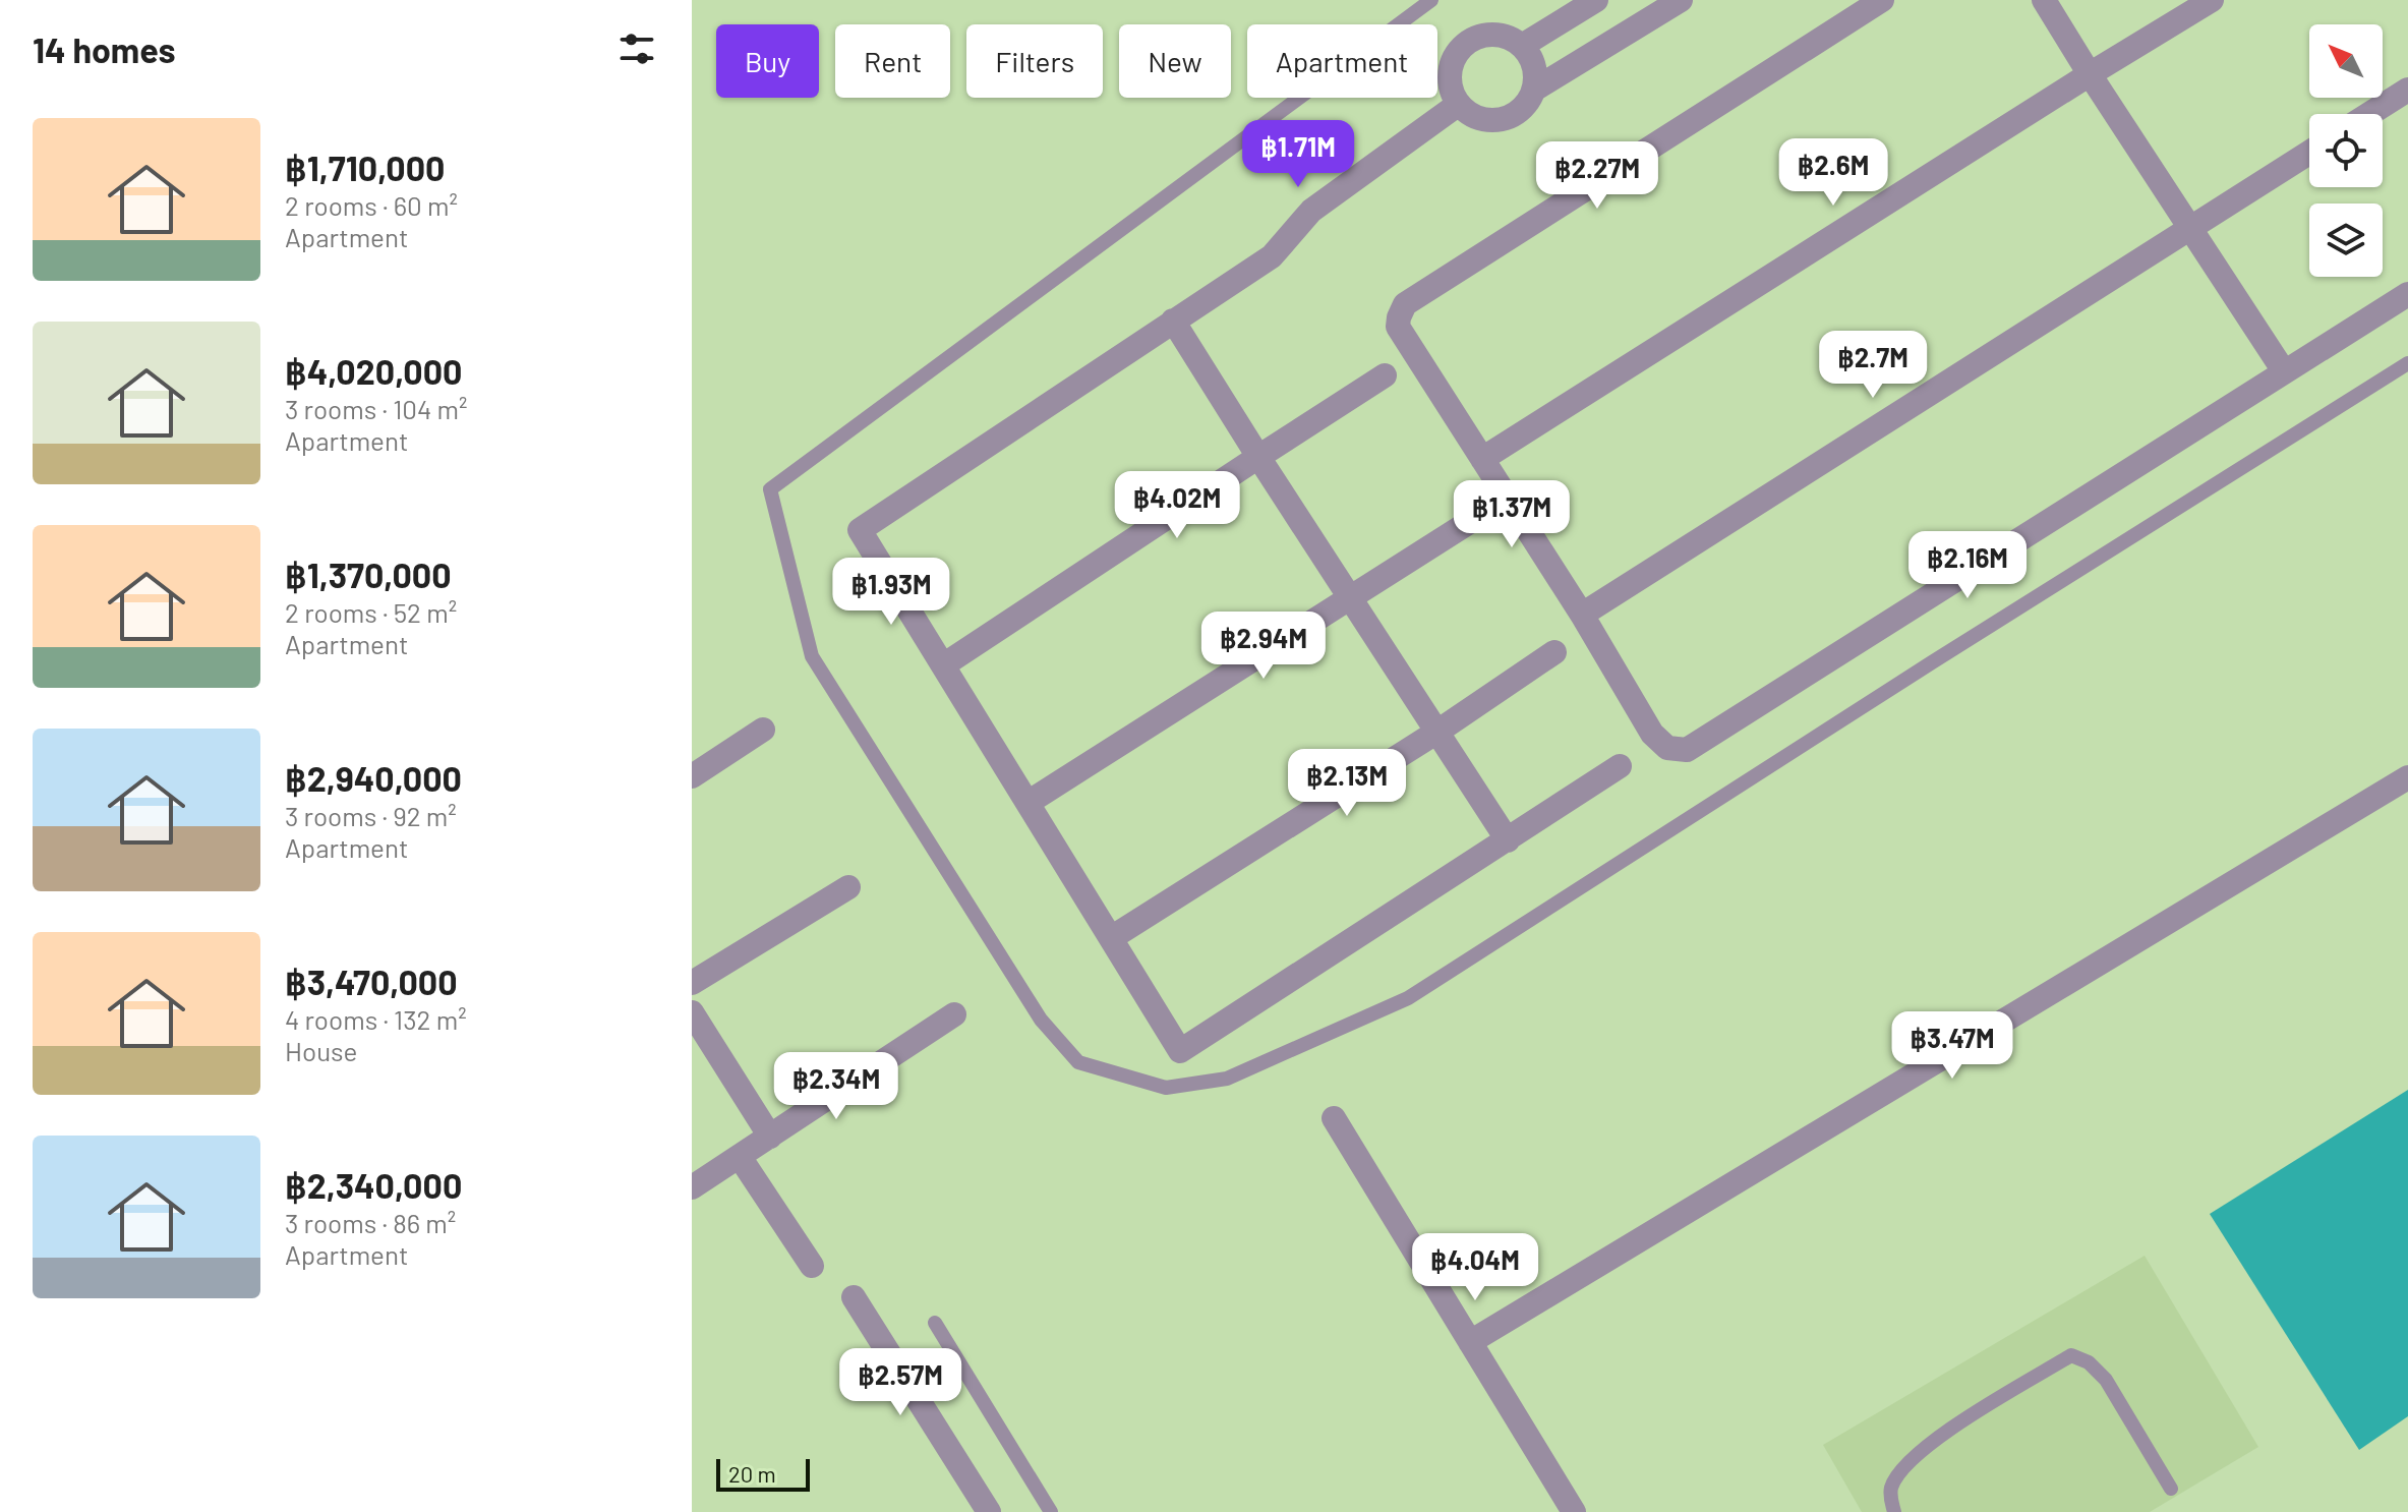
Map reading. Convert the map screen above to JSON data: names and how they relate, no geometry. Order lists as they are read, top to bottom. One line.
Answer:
{"scale_bar":"20 m","north":"top left","page":{"heading":"14 homes","chip":["Buy","Rent","Filters","New","Apartment"],"list":[{"name":"฿1,710,000","note":"2 rooms · 60 m² · Apartment"},{"name":"฿4,020,000","note":"3 rooms · 104 m² · Apartment"},{"name":"฿1,370,000","note":"2 rooms · 52 m² · Apartment"},{"name":"฿2,940,000","note":"3 rooms · 92 m² · Apartment"},{"name":"฿3,470,000","note":"4 rooms · 132 m² · House"},{"name":"฿2,340,000","note":"3 rooms · 86 m² · Apartment"}],"price":["฿1.71M","฿2.6M","฿2.27M","฿2.7M","฿4.02M","฿1.37M","฿2.16M","฿1.93M","฿2.94M","฿2.13M","฿3.47M","฿2.34M","฿4.04M","฿2.57M"],"scale":"20 m"}}
